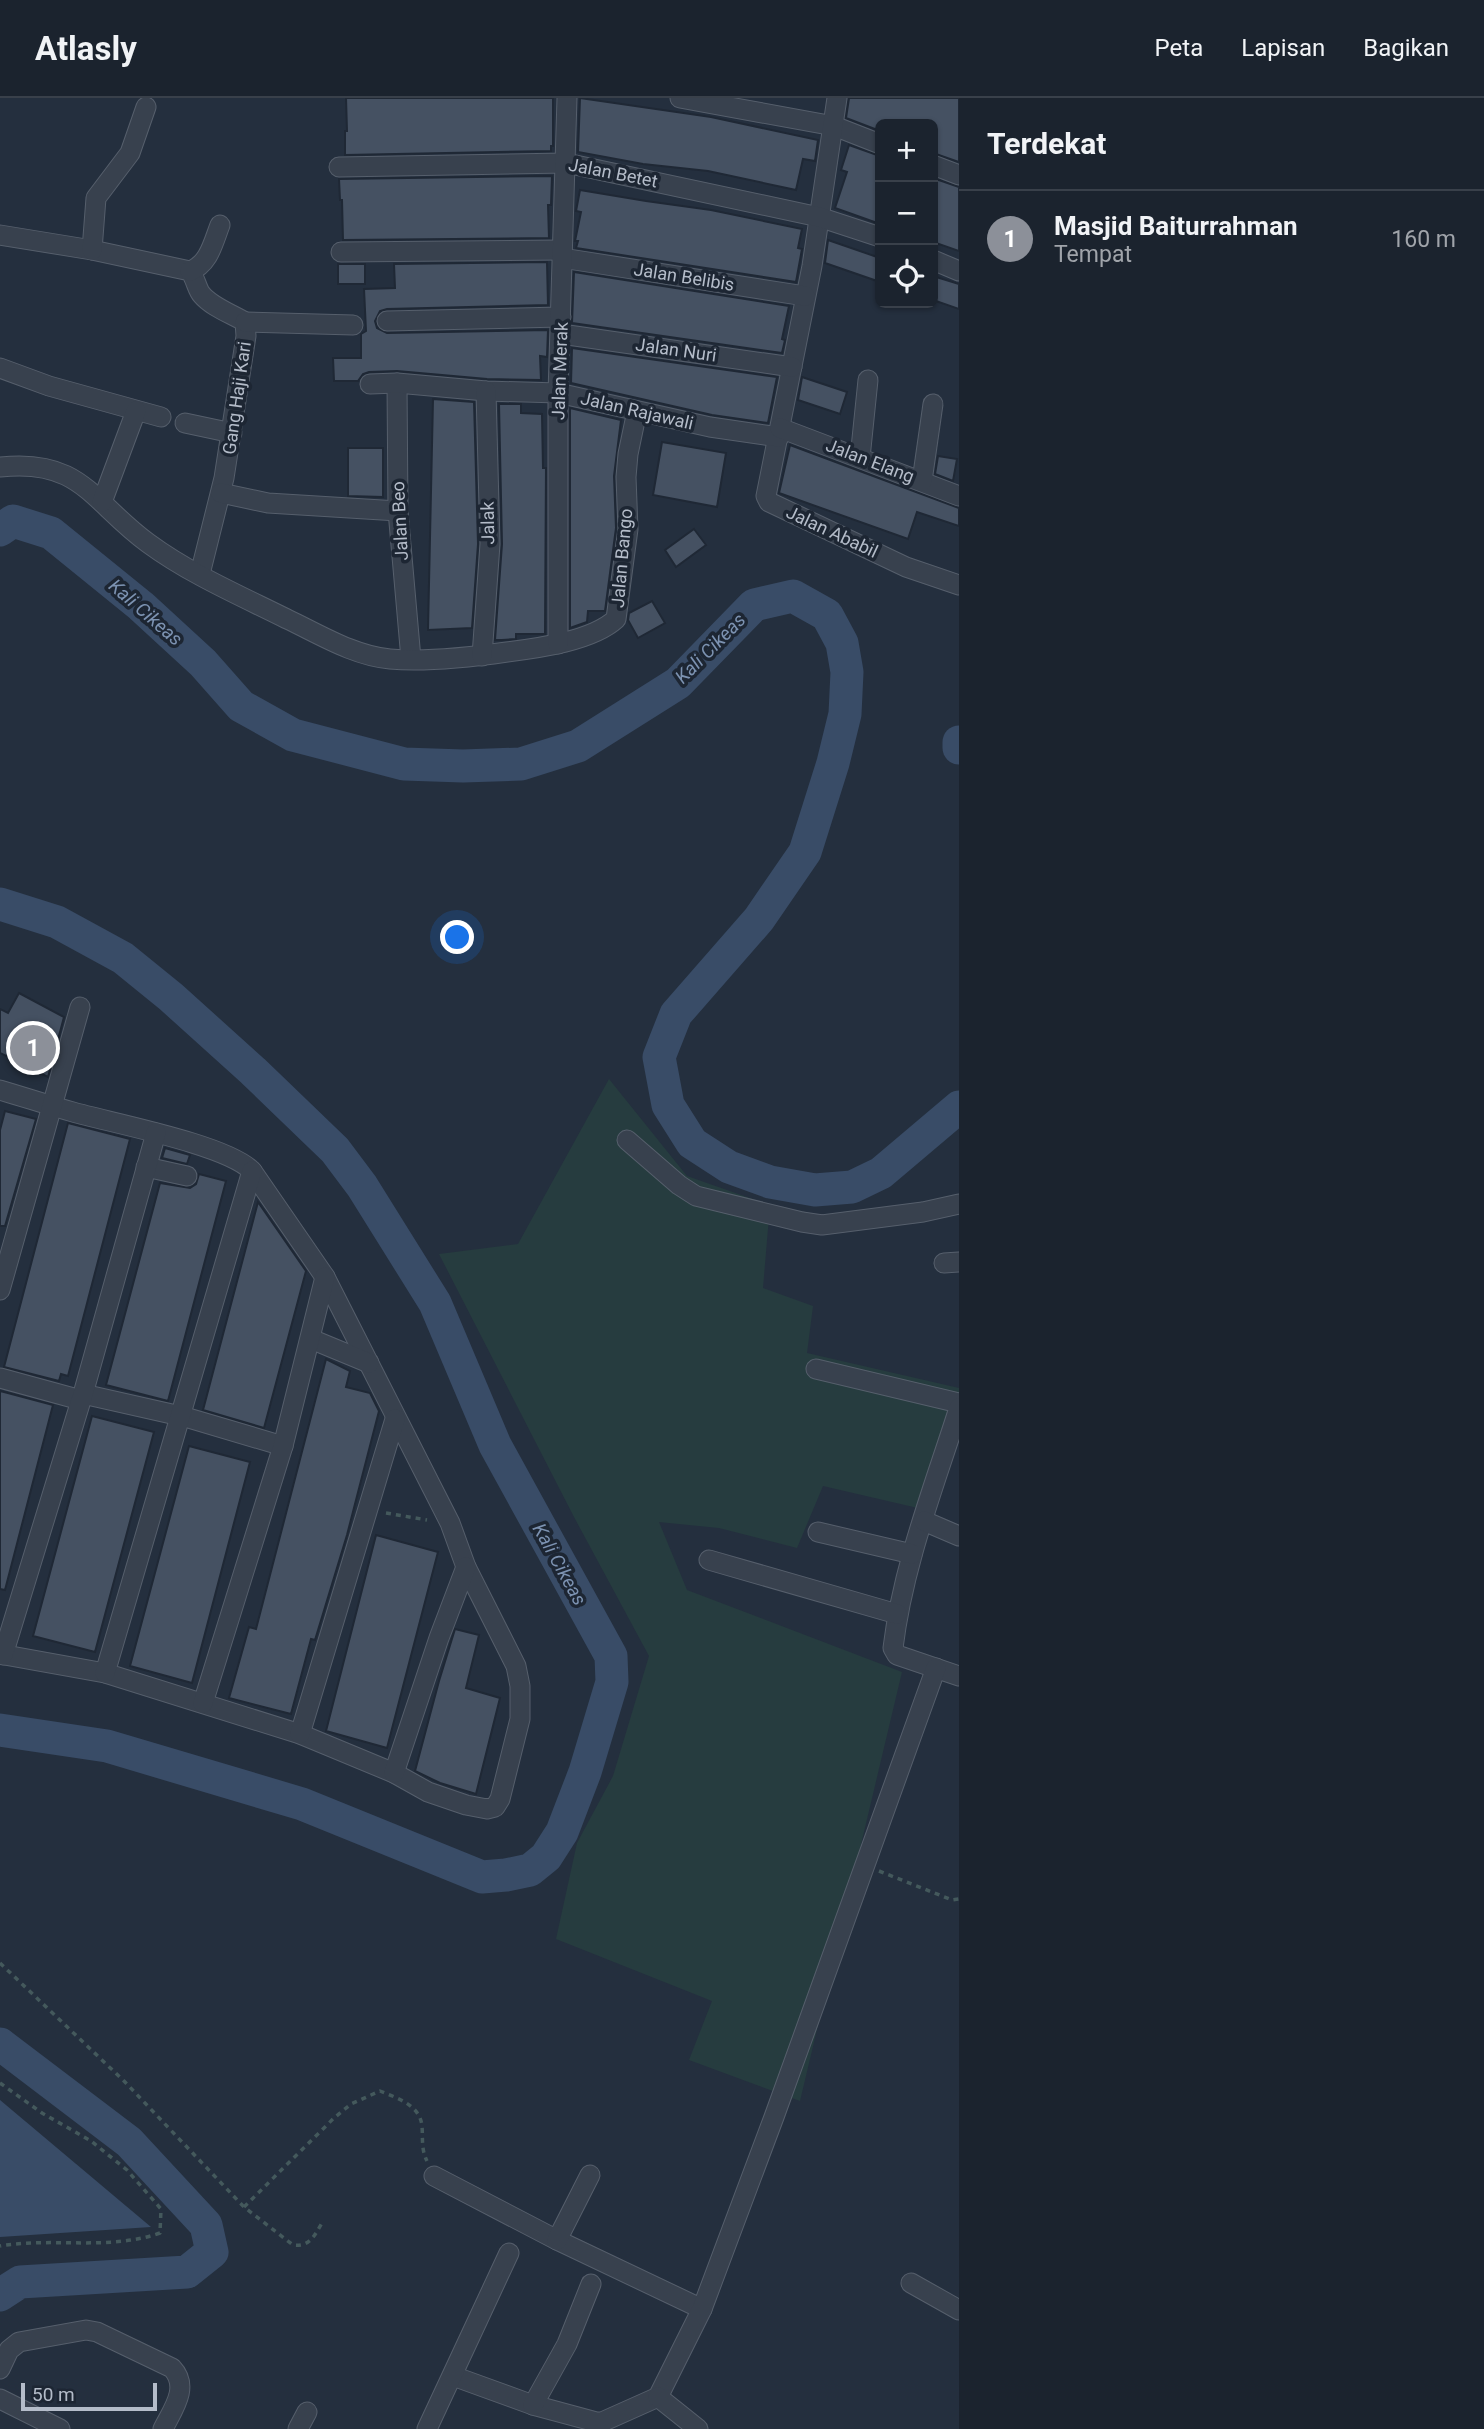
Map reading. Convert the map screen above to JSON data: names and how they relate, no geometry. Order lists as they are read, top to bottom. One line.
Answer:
{"streets":{"street":["Jalan Betet","Jalan Belibis","Jalan Nuri","Jalan Merak","Gang Haji Kari","Jalan Rajawali","Jalan Elang","Jalan Beo","Jalak","Jalan Ababil","Jalan Bango"]},"crossings":[["Jalan Betet","Jalan Merak"],["Jalan Belibis","Jalan Merak"],["Jalan Nuri","Jalan Merak"],["Jalan Merak","Jalan Rajawali"],["Jalan Merak","Jalan Bango"],["Gang Haji Kari","Jalan Bango"],["Jalan Rajawali","Jalan Elang"],["Jalan Rajawali","Jalan Beo"],["Jalan Rajawali","Jalak"],["Jalan Rajawali","Jalan Ababil"],["Jalan Rajawali","Jalan Bango"],["Jalan Elang","Jalan Ababil"],["Jalan Beo","Jalan Bango"],["Jalak","Jalan Bango"]],"water":["Kali Cikeas"],"scale_bar":"50 m","page":{"header":"Atlasly","nav":["Peta","Lapisan","Bagikan"],"heading":"Terdekat","map_buttons":["+","−"],"list":[{"mark":"1","name":"Masjid Baiturrahman","note":"Tempat","value":"160 m"}],"pins":"1","scale":"50 m"}}
